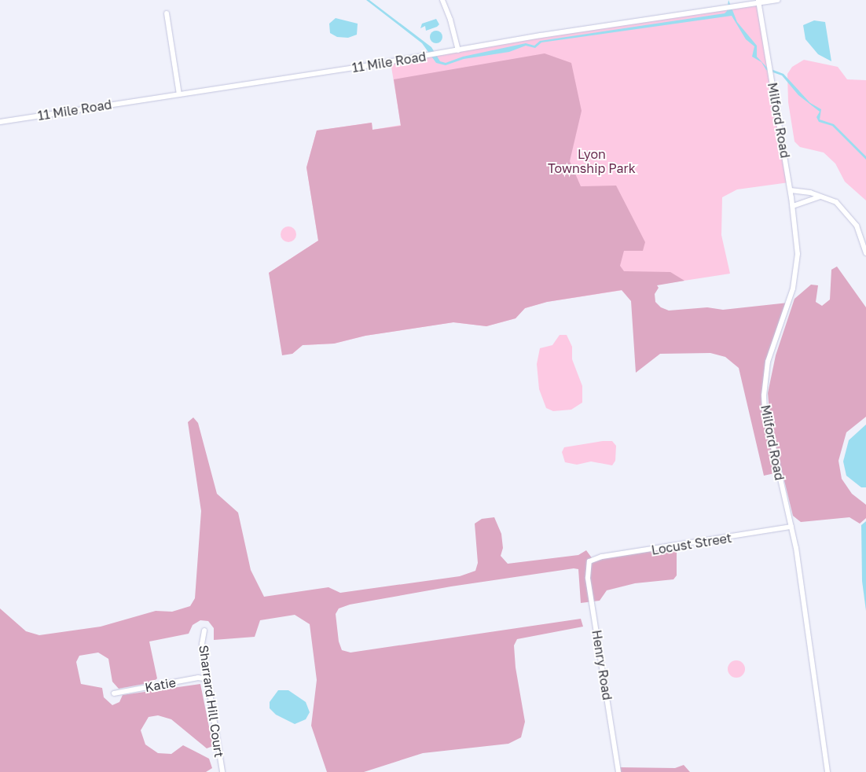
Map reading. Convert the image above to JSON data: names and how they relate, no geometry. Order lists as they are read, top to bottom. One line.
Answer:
{"streets":{"street":["11 Mile Road","Milford Road","Locust Street","Henry Road","Katie","Sharrard Hill Court"]},"crossings":[["11 Mile Road","Milford Road"],["Milford Road","Locust Street"],["Locust Street","Henry Road"],["Katie","Sharrard Hill Court"]],"parks":["Lyon Township Park"]}
